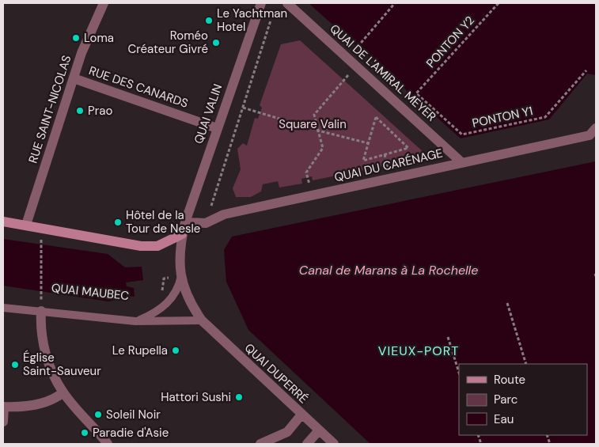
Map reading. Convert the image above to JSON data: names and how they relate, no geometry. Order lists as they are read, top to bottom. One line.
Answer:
{"streets":{"street":["QUAI DE L'AMIRAL MEYER","RUE DES CANARDS","RUE SAINT-NICOLAS","QUAI VALIN","QUAI DU CARÉNAGE","QUAI DUPERRÉ"],"lane":["QUAI MAUBEC"],"path":["PONTON Y2","PONTON Y1"]},"crossings":[["PONTON Y2","PONTON Y1"],["QUAI DE L'AMIRAL MEYER","QUAI DU CARÉNAGE"],["RUE DES CANARDS","RUE SAINT-NICOLAS"],["RUE DES CANARDS","QUAI VALIN"],["QUAI VALIN","QUAI DU CARÉNAGE"],["QUAI VALIN","QUAI MAUBEC"],["QUAI VALIN","QUAI DUPERRÉ"],["QUAI MAUBEC","QUAI DUPERRÉ"]],"districts":["VIEUX-PORT"],"water":["Canal de Marans à La Rochelle"],"parks":["Square Valin"],"places":["Le Yachtman Hotel","Loma","Roméo Créateur Givré","Prao","Hôtel de la Tour de Nesle","Le Rupella","Église Saint-Sauveur","Hattori Sushi","Soleil Noir","Paradie d'Asie"],"legend":["Route","Parc","Eau"]}
